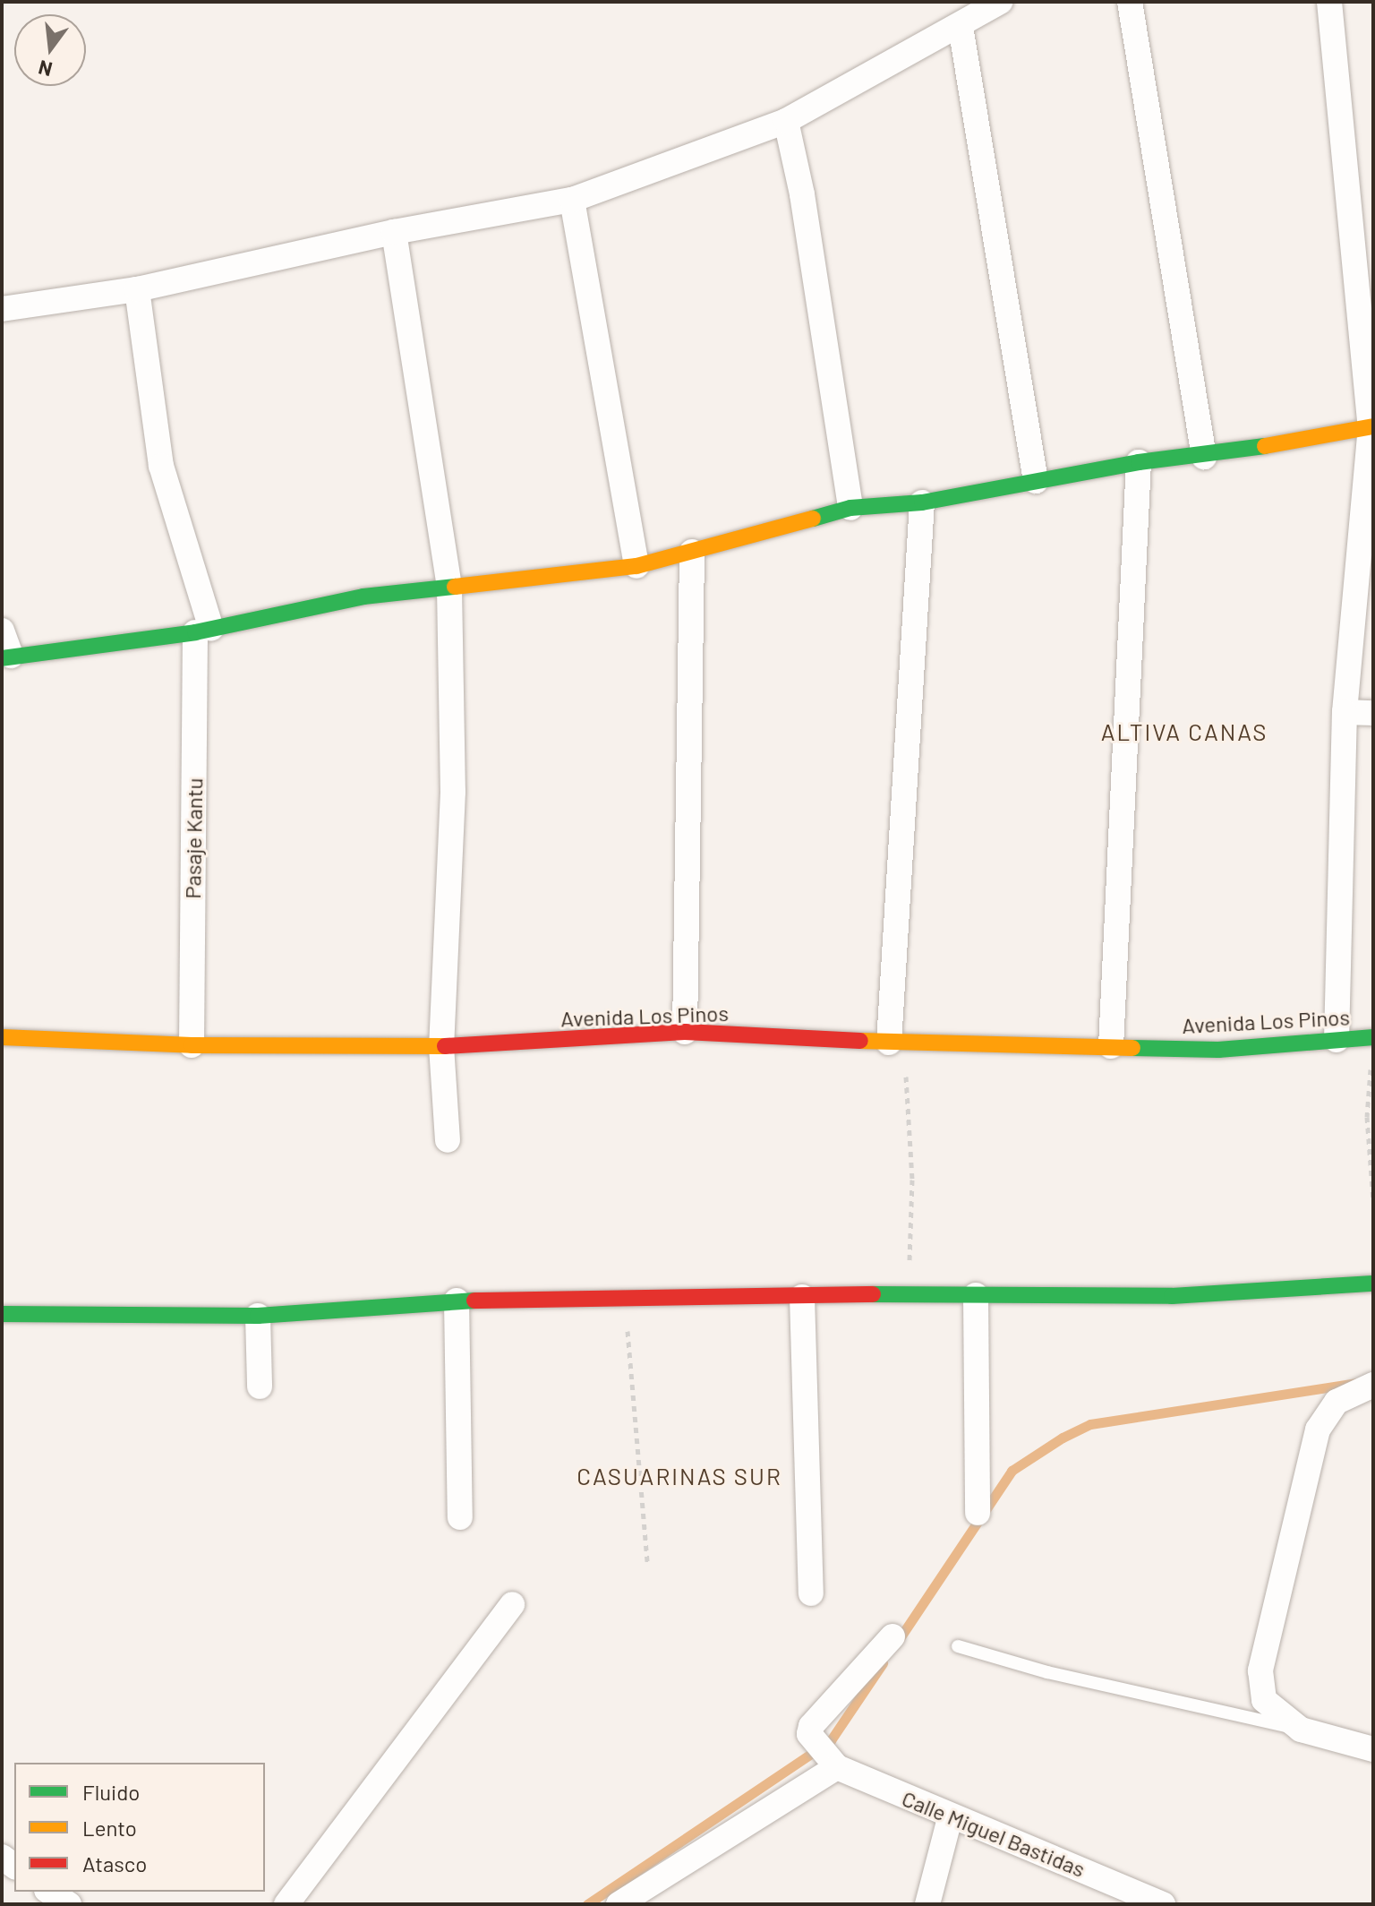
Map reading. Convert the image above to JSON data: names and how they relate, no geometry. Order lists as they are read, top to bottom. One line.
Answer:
{"streets":{"street":["Pasaje Kantu","Avenida Los Pinos","Calle Miguel Bastidas"]},"crossings":[["Pasaje Kantu","Avenida Los Pinos"]],"districts":["ALTIVA CANAS","CASUARINAS SUR"],"legend":["Fluido","Lento","Atasco"],"north":"bottom"}
